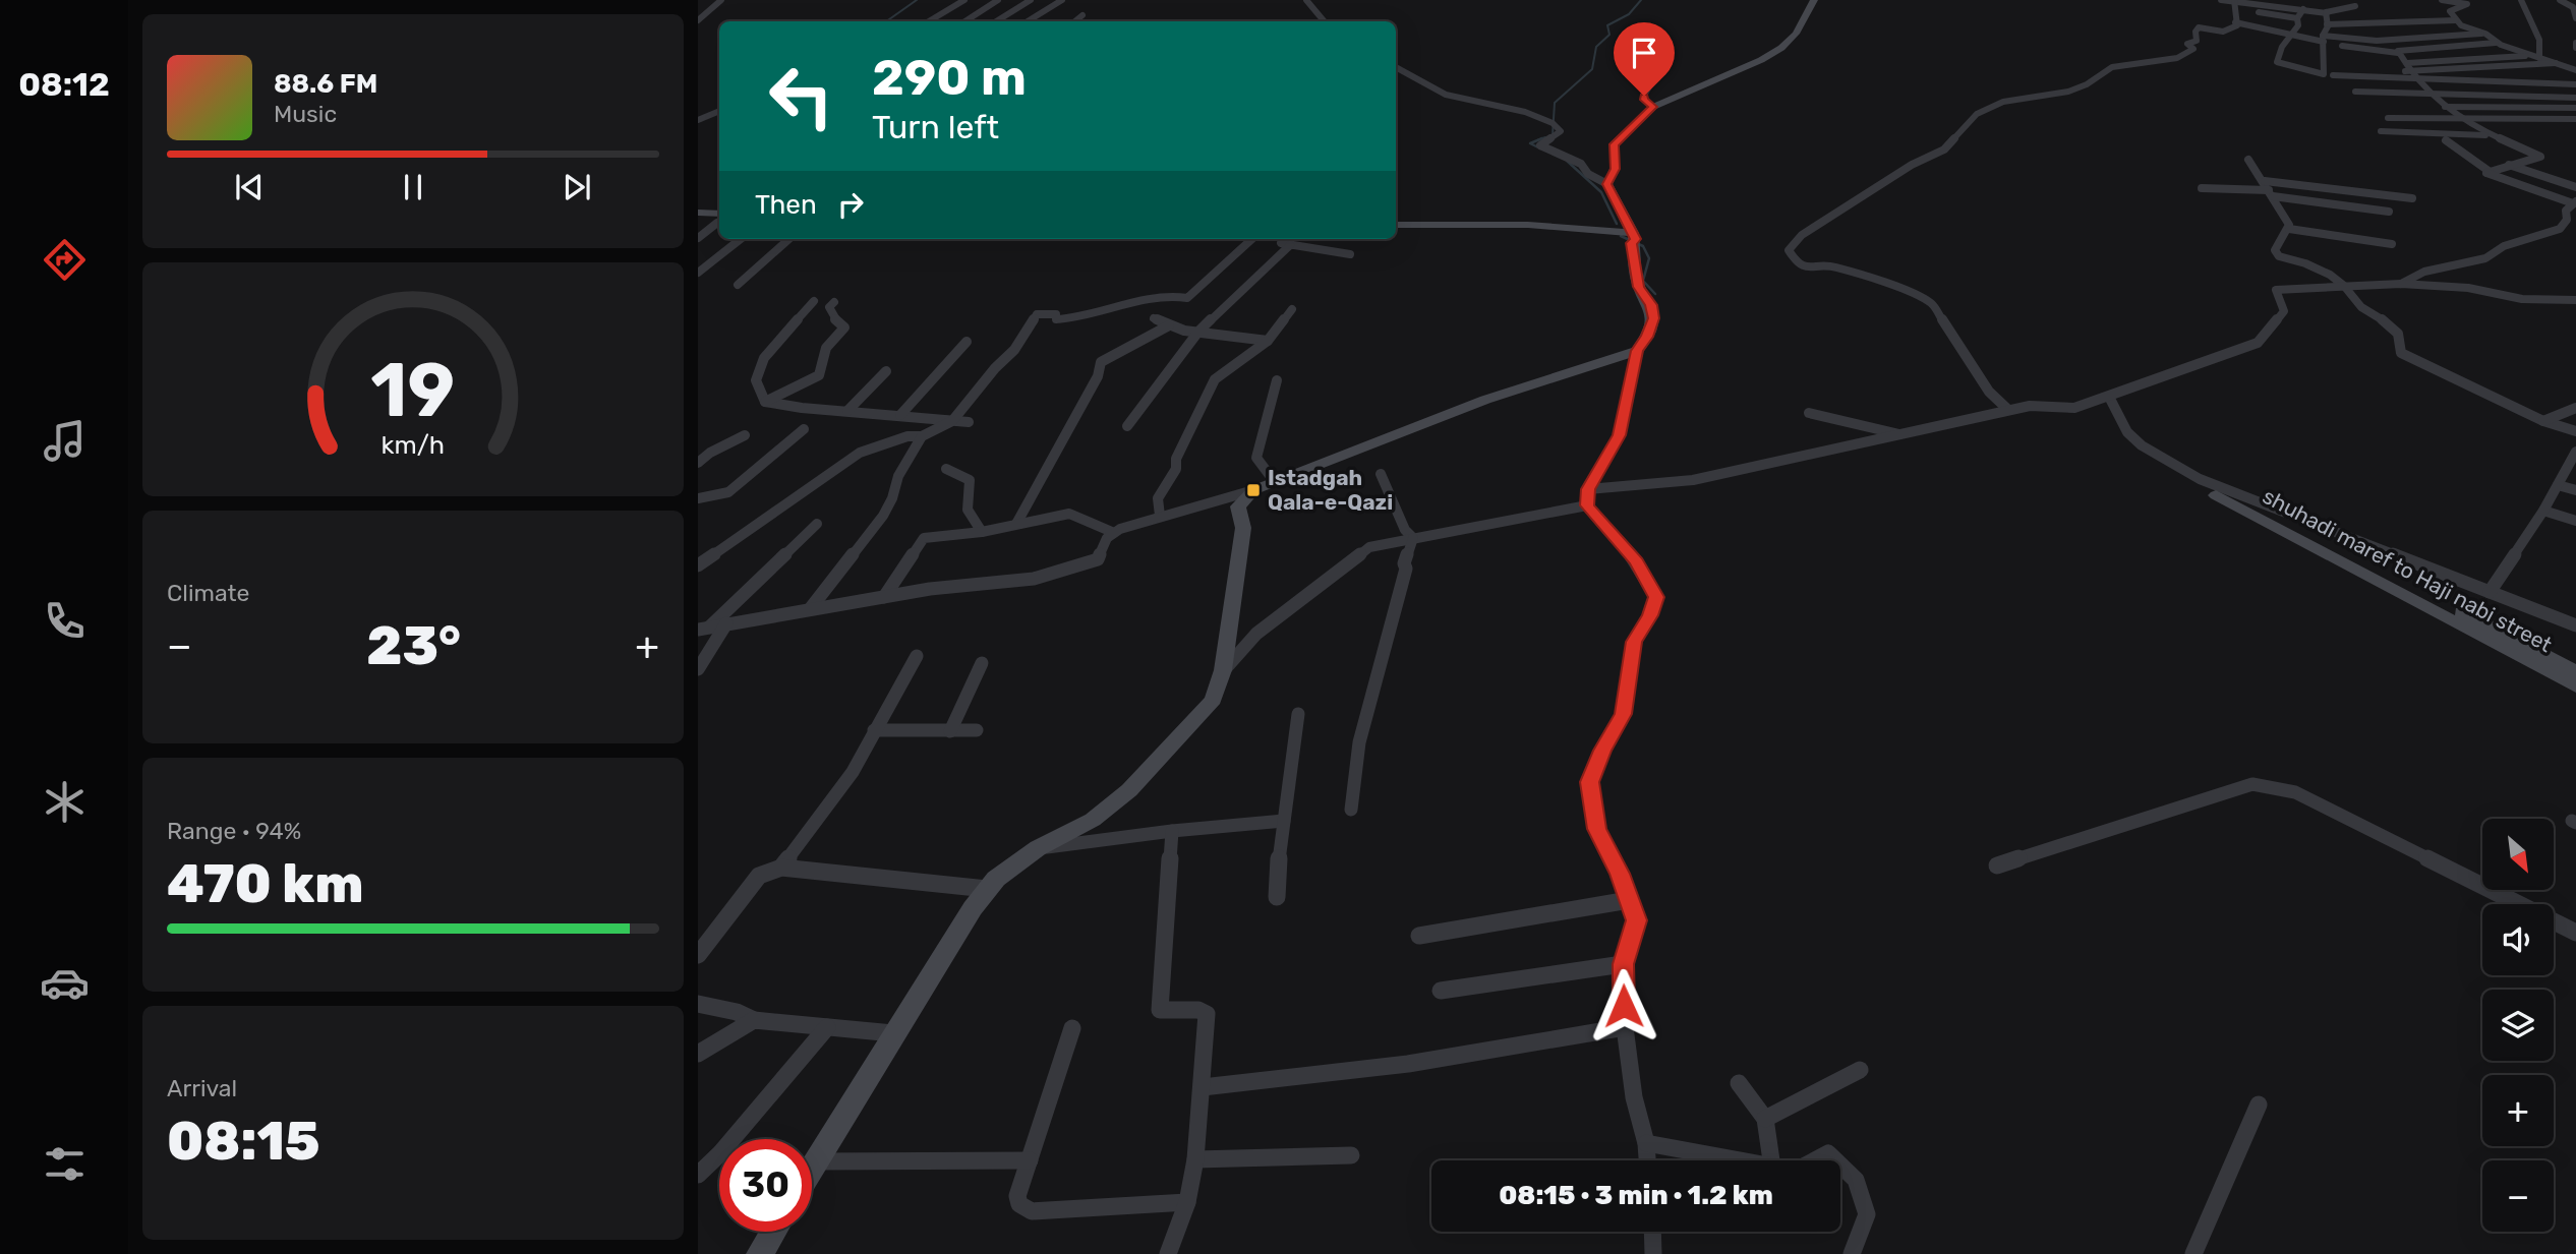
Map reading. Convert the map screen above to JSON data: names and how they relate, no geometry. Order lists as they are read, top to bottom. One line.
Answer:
{"streets":{"street":["shuhadi maref to Haji nabi street"]},"places":{"transit":["Istadgah Qala-e-Qazi"]},"north":"bottom right","page":{"tabs":"08:12","turn":["290 m","Turn left"],"song":["88.6 FM","Music"],"then":"Then","tile":["Climate",["Range · 94%","470 km"],["Arrival","08:15"]],"heat":["−","23°","+"],"map_buttons":["+","−"],"limit":"30","trip":"08:15 · 3 min · 1.2 km","gauge":["19","km/h"]}}
